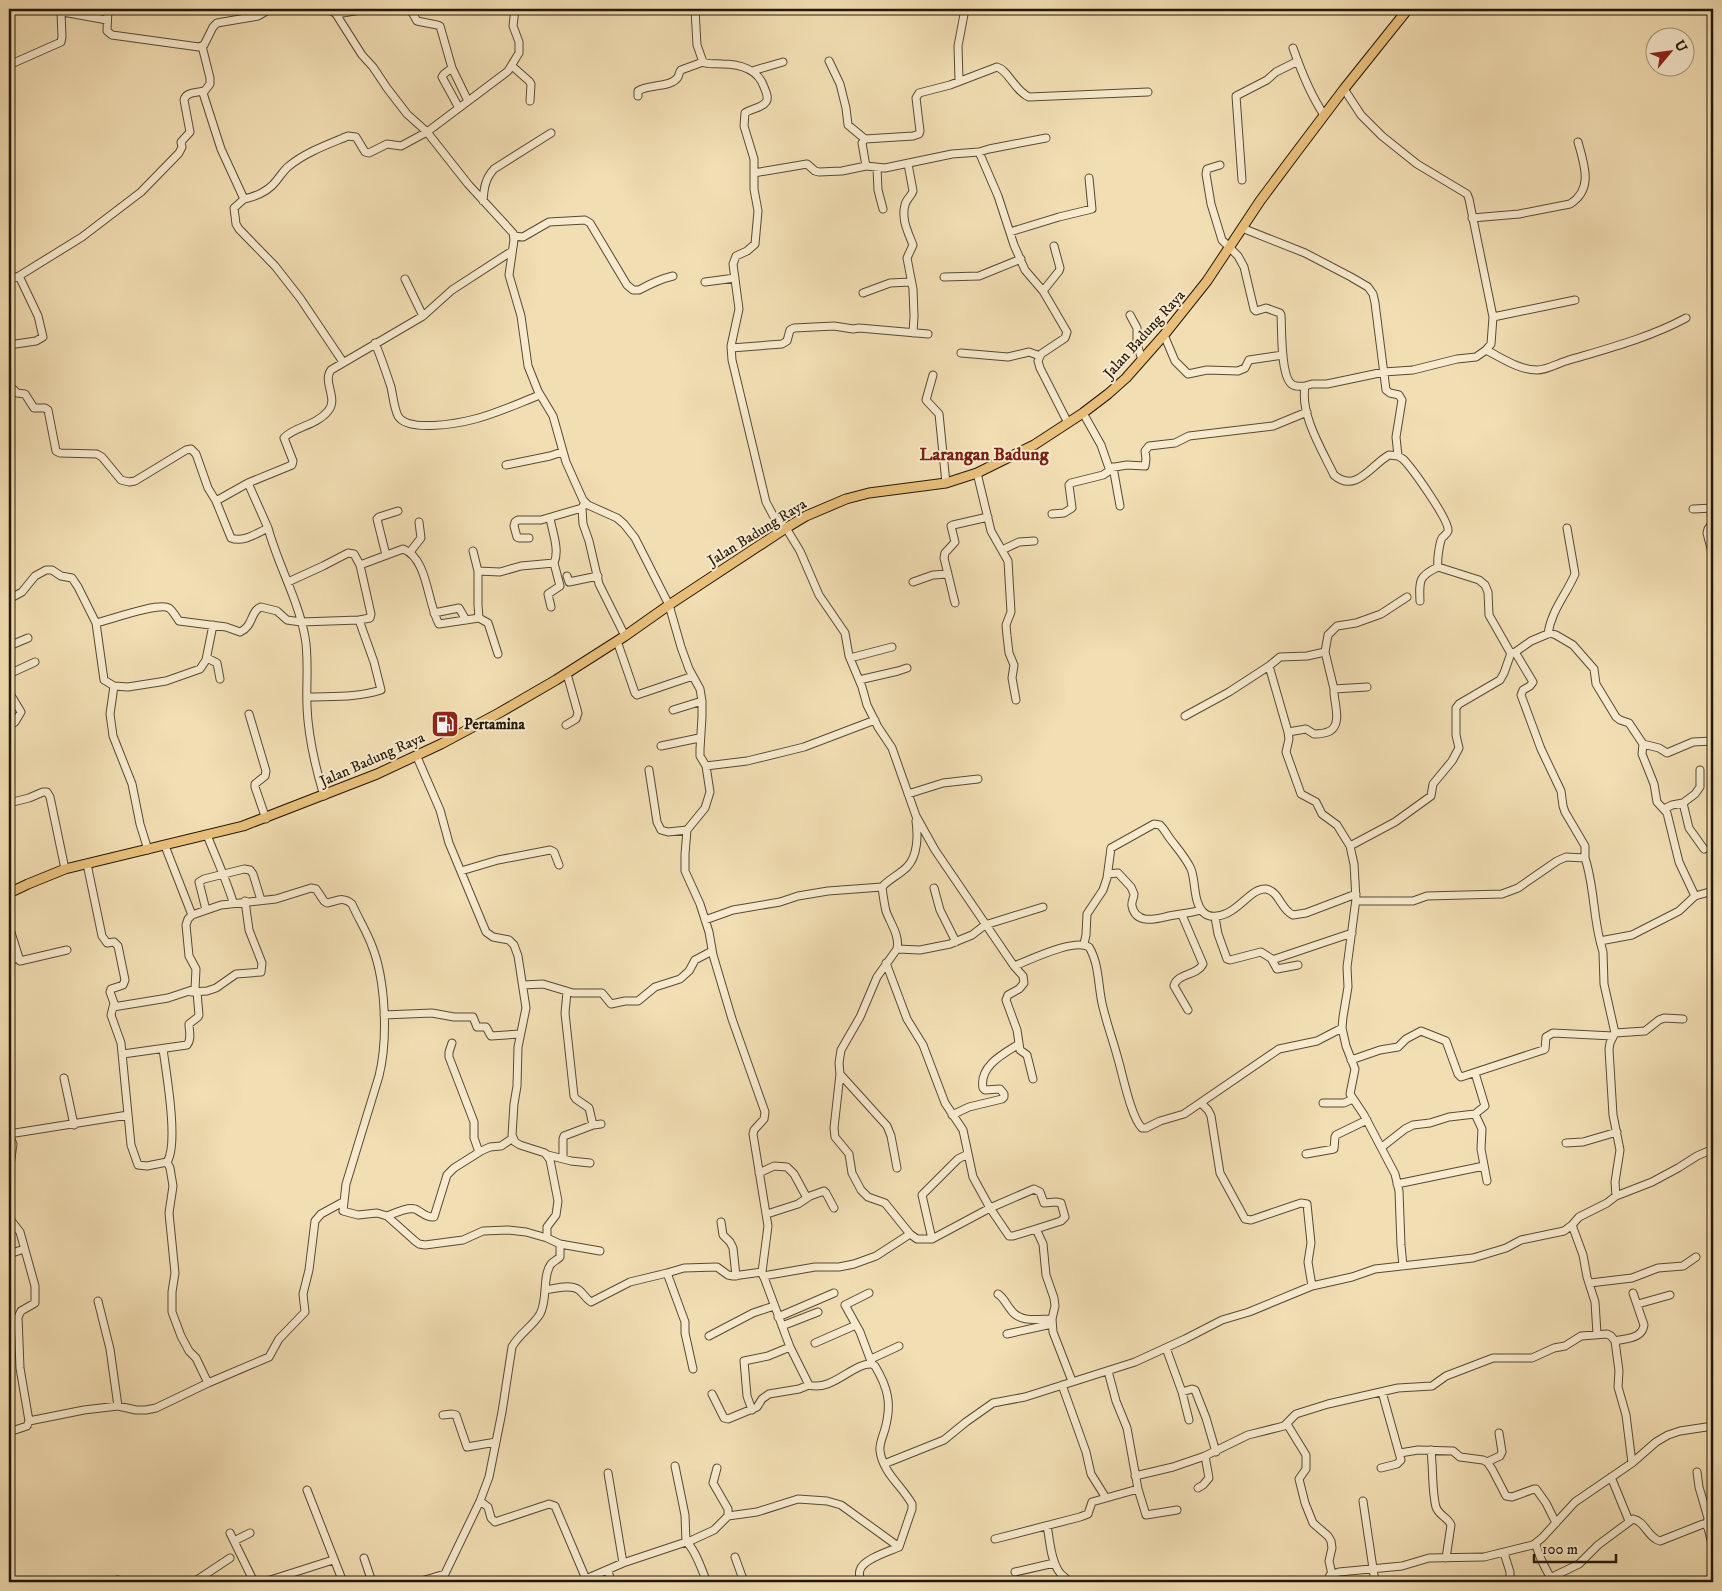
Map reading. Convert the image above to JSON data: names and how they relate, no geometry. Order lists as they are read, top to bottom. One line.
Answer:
{"streets":{"main road":["Jalan Badung Raya"]},"districts":["Larangan Badung"],"places":{"fuel station":["Pertamina"]},"scale_bar":"100 m","north":"top right"}
